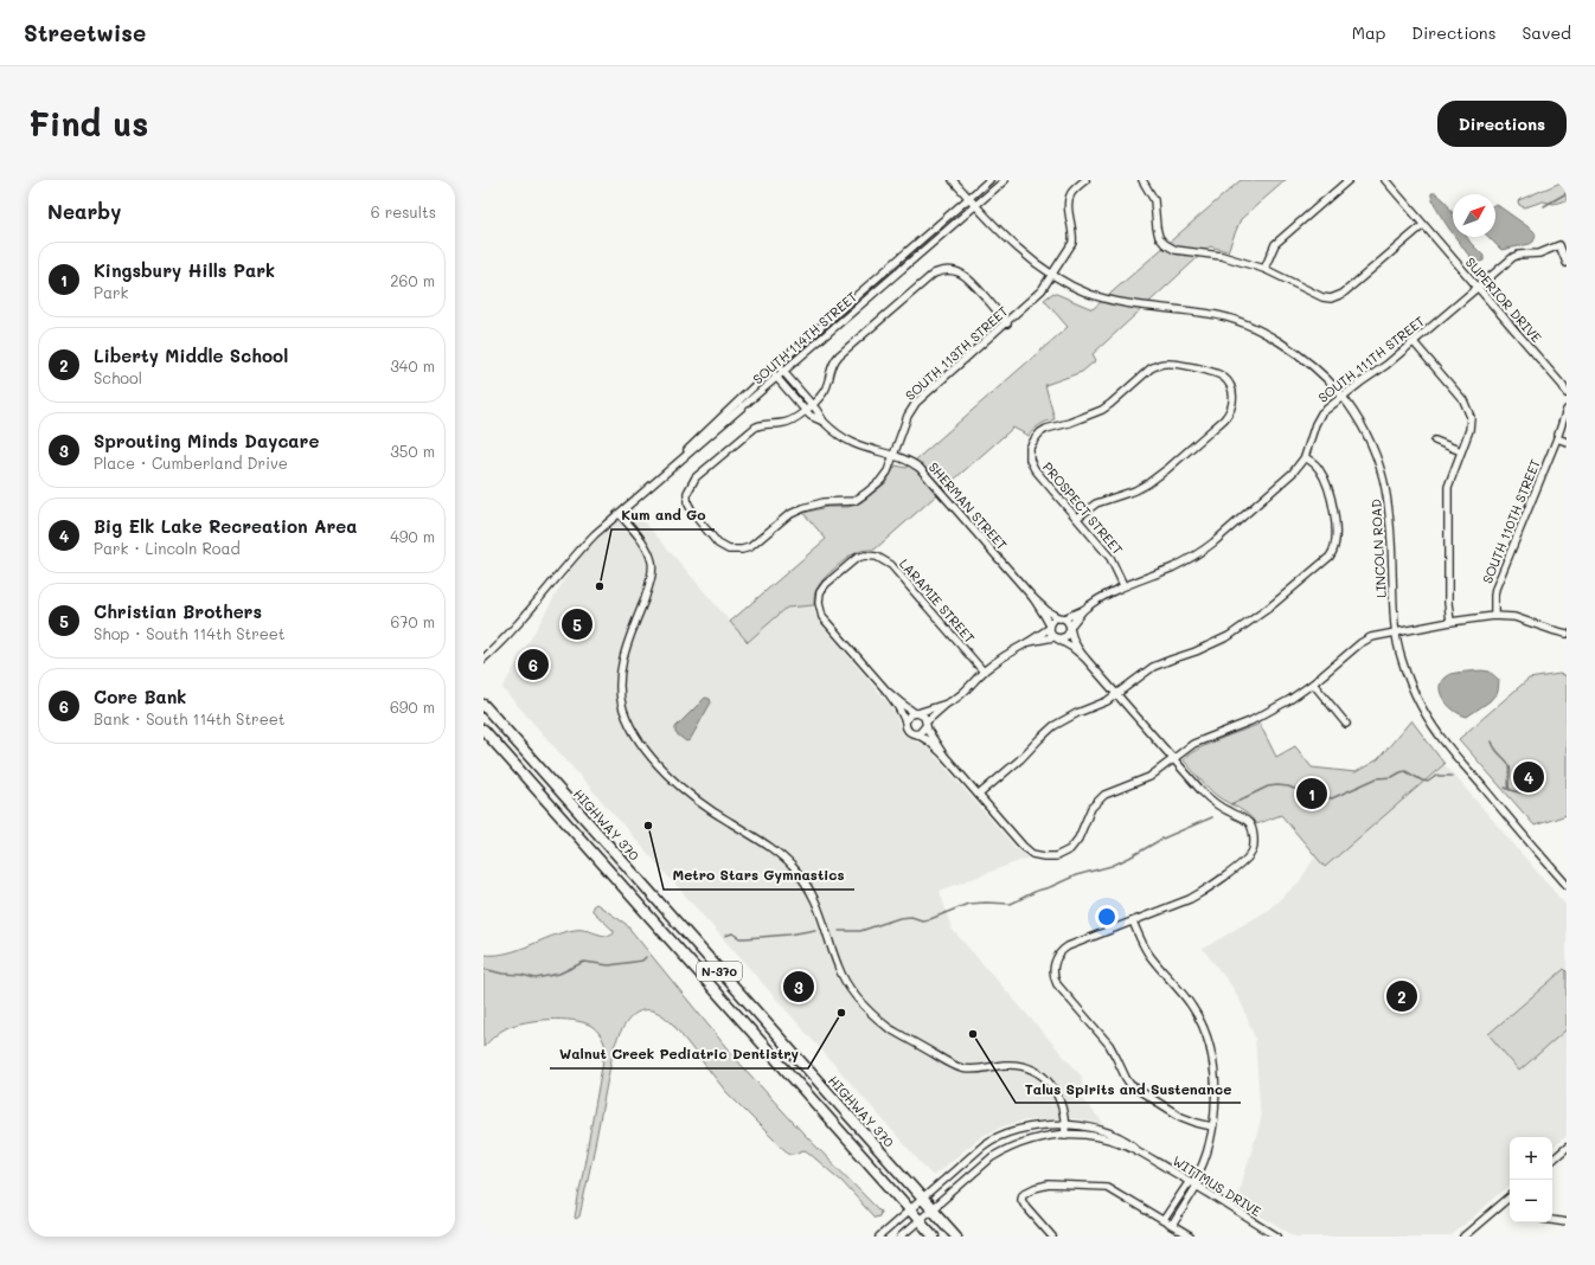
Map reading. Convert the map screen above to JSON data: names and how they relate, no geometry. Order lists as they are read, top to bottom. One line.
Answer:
{"streets":{"highway":["HIGHWAY 370","N-370"],"street":["SUPERIOR DRIVE","SOUTH 114TH STREET","SOUTH 113TH STREET","SOUTH 111TH STREET","SHERMAN STREET","PROSPECT STREET","SOUTH 110TH STREET","LINCOLN ROAD","LARAMIE STREET","WITTMUS DRIVE"]},"crossings":[["SUPERIOR DRIVE","SOUTH 111TH STREET"],["SOUTH 114TH STREET","SHERMAN STREET"],["SOUTH 114TH STREET","LINCOLN ROAD"],["SOUTH 113TH STREET","SHERMAN STREET"],["SOUTH 113TH STREET","LINCOLN ROAD"],["SOUTH 111TH STREET","SHERMAN STREET"],["SOUTH 111TH STREET","PROSPECT STREET"],["SOUTH 111TH STREET","LINCOLN ROAD"],["HIGHWAY 370","WITTMUS DRIVE"],["N-370","WITTMUS DRIVE"]],"places":["Kum and Go","Metro Stars Gymnastics","Walnut Creek Pediatric Dentistry","Talus Spirits and Sustenance"],"north":"top right","page":{"header":"Streetwise","nav":["Map","Directions","Saved"],"buttons":"Directions","title":"Find us","heading":["Nearby","6 results"],"list":[{"mark":"1","name":"Kingsbury Hills Park","note":"Park","value":"260 m"},{"mark":"2","name":"Liberty Middle School","note":"School","value":"340 m"},{"mark":"3","name":"Sprouting Minds Daycare","note":"Place · Cumberland Drive","value":"350 m"},{"mark":"4","name":"Big Elk Lake Recreation Area","note":"Park · Lincoln Road","value":"490 m"},{"mark":"5","name":"Christian Brothers","note":"Shop · South 114th Street","value":"670 m"},{"mark":"6","name":"Core Bank","note":"Bank · South 114th Street","value":"690 m"}],"pins":["5","6","4","1","3","2"],"map_buttons":["+","−"]}}
